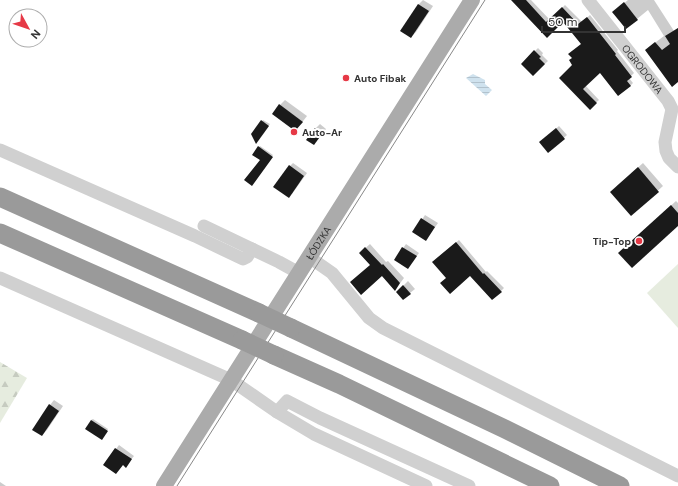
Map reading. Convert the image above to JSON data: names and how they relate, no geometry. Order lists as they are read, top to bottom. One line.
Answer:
{"streets":{"main road":["ŁÓDZKA"],"street":["OGRODOWA"]},"places":["Auto Fibak","Auto-Ar","Tip-Top"],"scale_bar":"50 m","north":"bottom right"}
